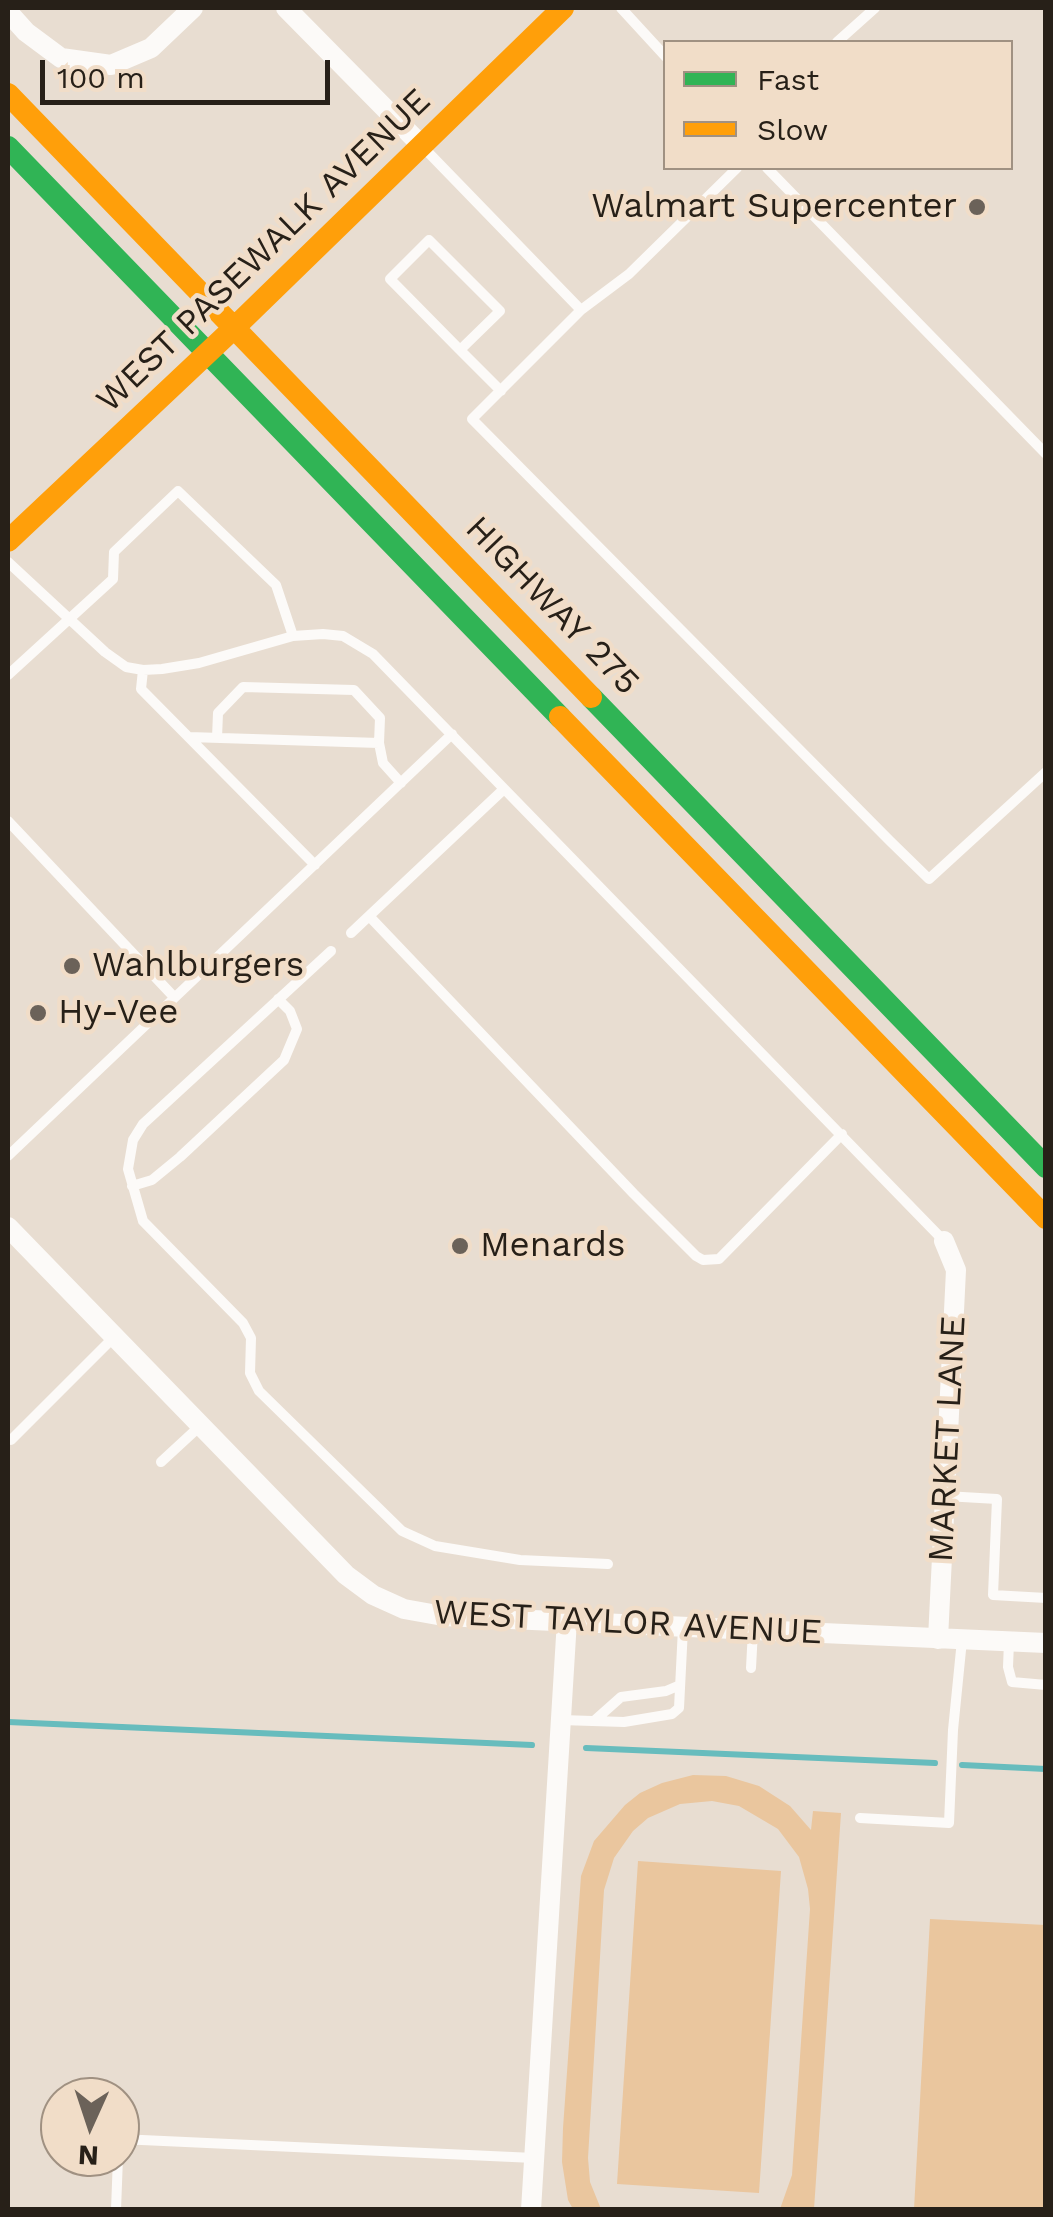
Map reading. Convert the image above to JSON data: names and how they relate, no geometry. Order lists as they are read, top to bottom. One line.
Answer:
{"streets":{"main road":["WEST PASEWALK AVENUE","HIGHWAY 275"],"street":["MARKET LANE","WEST TAYLOR AVENUE"]},"crossings":[["WEST PASEWALK AVENUE","HIGHWAY 275"],["MARKET LANE","WEST TAYLOR AVENUE"]],"places":["Walmart Supercenter","Wahlburgers","Hy-Vee","Menards"],"legend":["Fast","Slow"],"scale_bar":"100 m","north":"bottom"}
